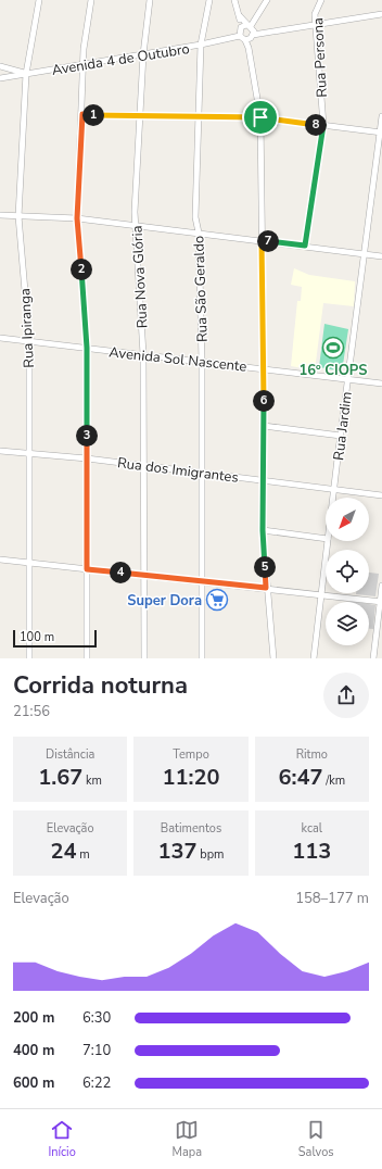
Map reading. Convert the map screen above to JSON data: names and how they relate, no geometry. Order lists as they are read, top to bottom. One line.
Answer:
{"streets":{"street":["Rua Persona","Avenida 4 de Outubro","Rua Nova Glória","Rua São Geraldo","Rua Ipiranga","Avenida Sol Nascente","Rua Jardim","Rua dos Imigrantes"]},"crossings":[["Rua Persona","Avenida 4 de Outubro"],["Avenida 4 de Outubro","Rua Nova Glória"],["Avenida 4 de Outubro","Rua São Geraldo"],["Avenida 4 de Outubro","Rua Ipiranga"],["Rua Nova Glória","Avenida Sol Nascente"],["Rua Nova Glória","Rua dos Imigrantes"],["Rua São Geraldo","Avenida Sol Nascente"],["Rua São Geraldo","Rua dos Imigrantes"],["Rua Ipiranga","Avenida Sol Nascente"],["Rua Ipiranga","Rua dos Imigrantes"],["Avenida Sol Nascente","Rua Jardim"],["Rua Jardim","Rua dos Imigrantes"]],"places":{"sports":["16º CIOPS"],"supermarket":["Super Dora"]},"scale_bar":"100 m","north":"bottom left","page":{"pins":["1","8","7","2","6","3","5","4"],"scale":"100 m","heading":["Corrida noturna","21:56"],"stats":[["Distância","1.67 km"],["Tempo","11:20"],["Ritmo","6:47 /km"],["Elevação","24 m"],["Batimentos","137 bpm"],["kcal","113"]],"chart":["Elevação","158–177 m"],"list":[{"name":"200 m","note":"6:30"},{"name":"400 m","note":"7:10"},{"name":"600 m","note":"6:22"}],"tabs":["Início","Mapa","Salvos"]}}
